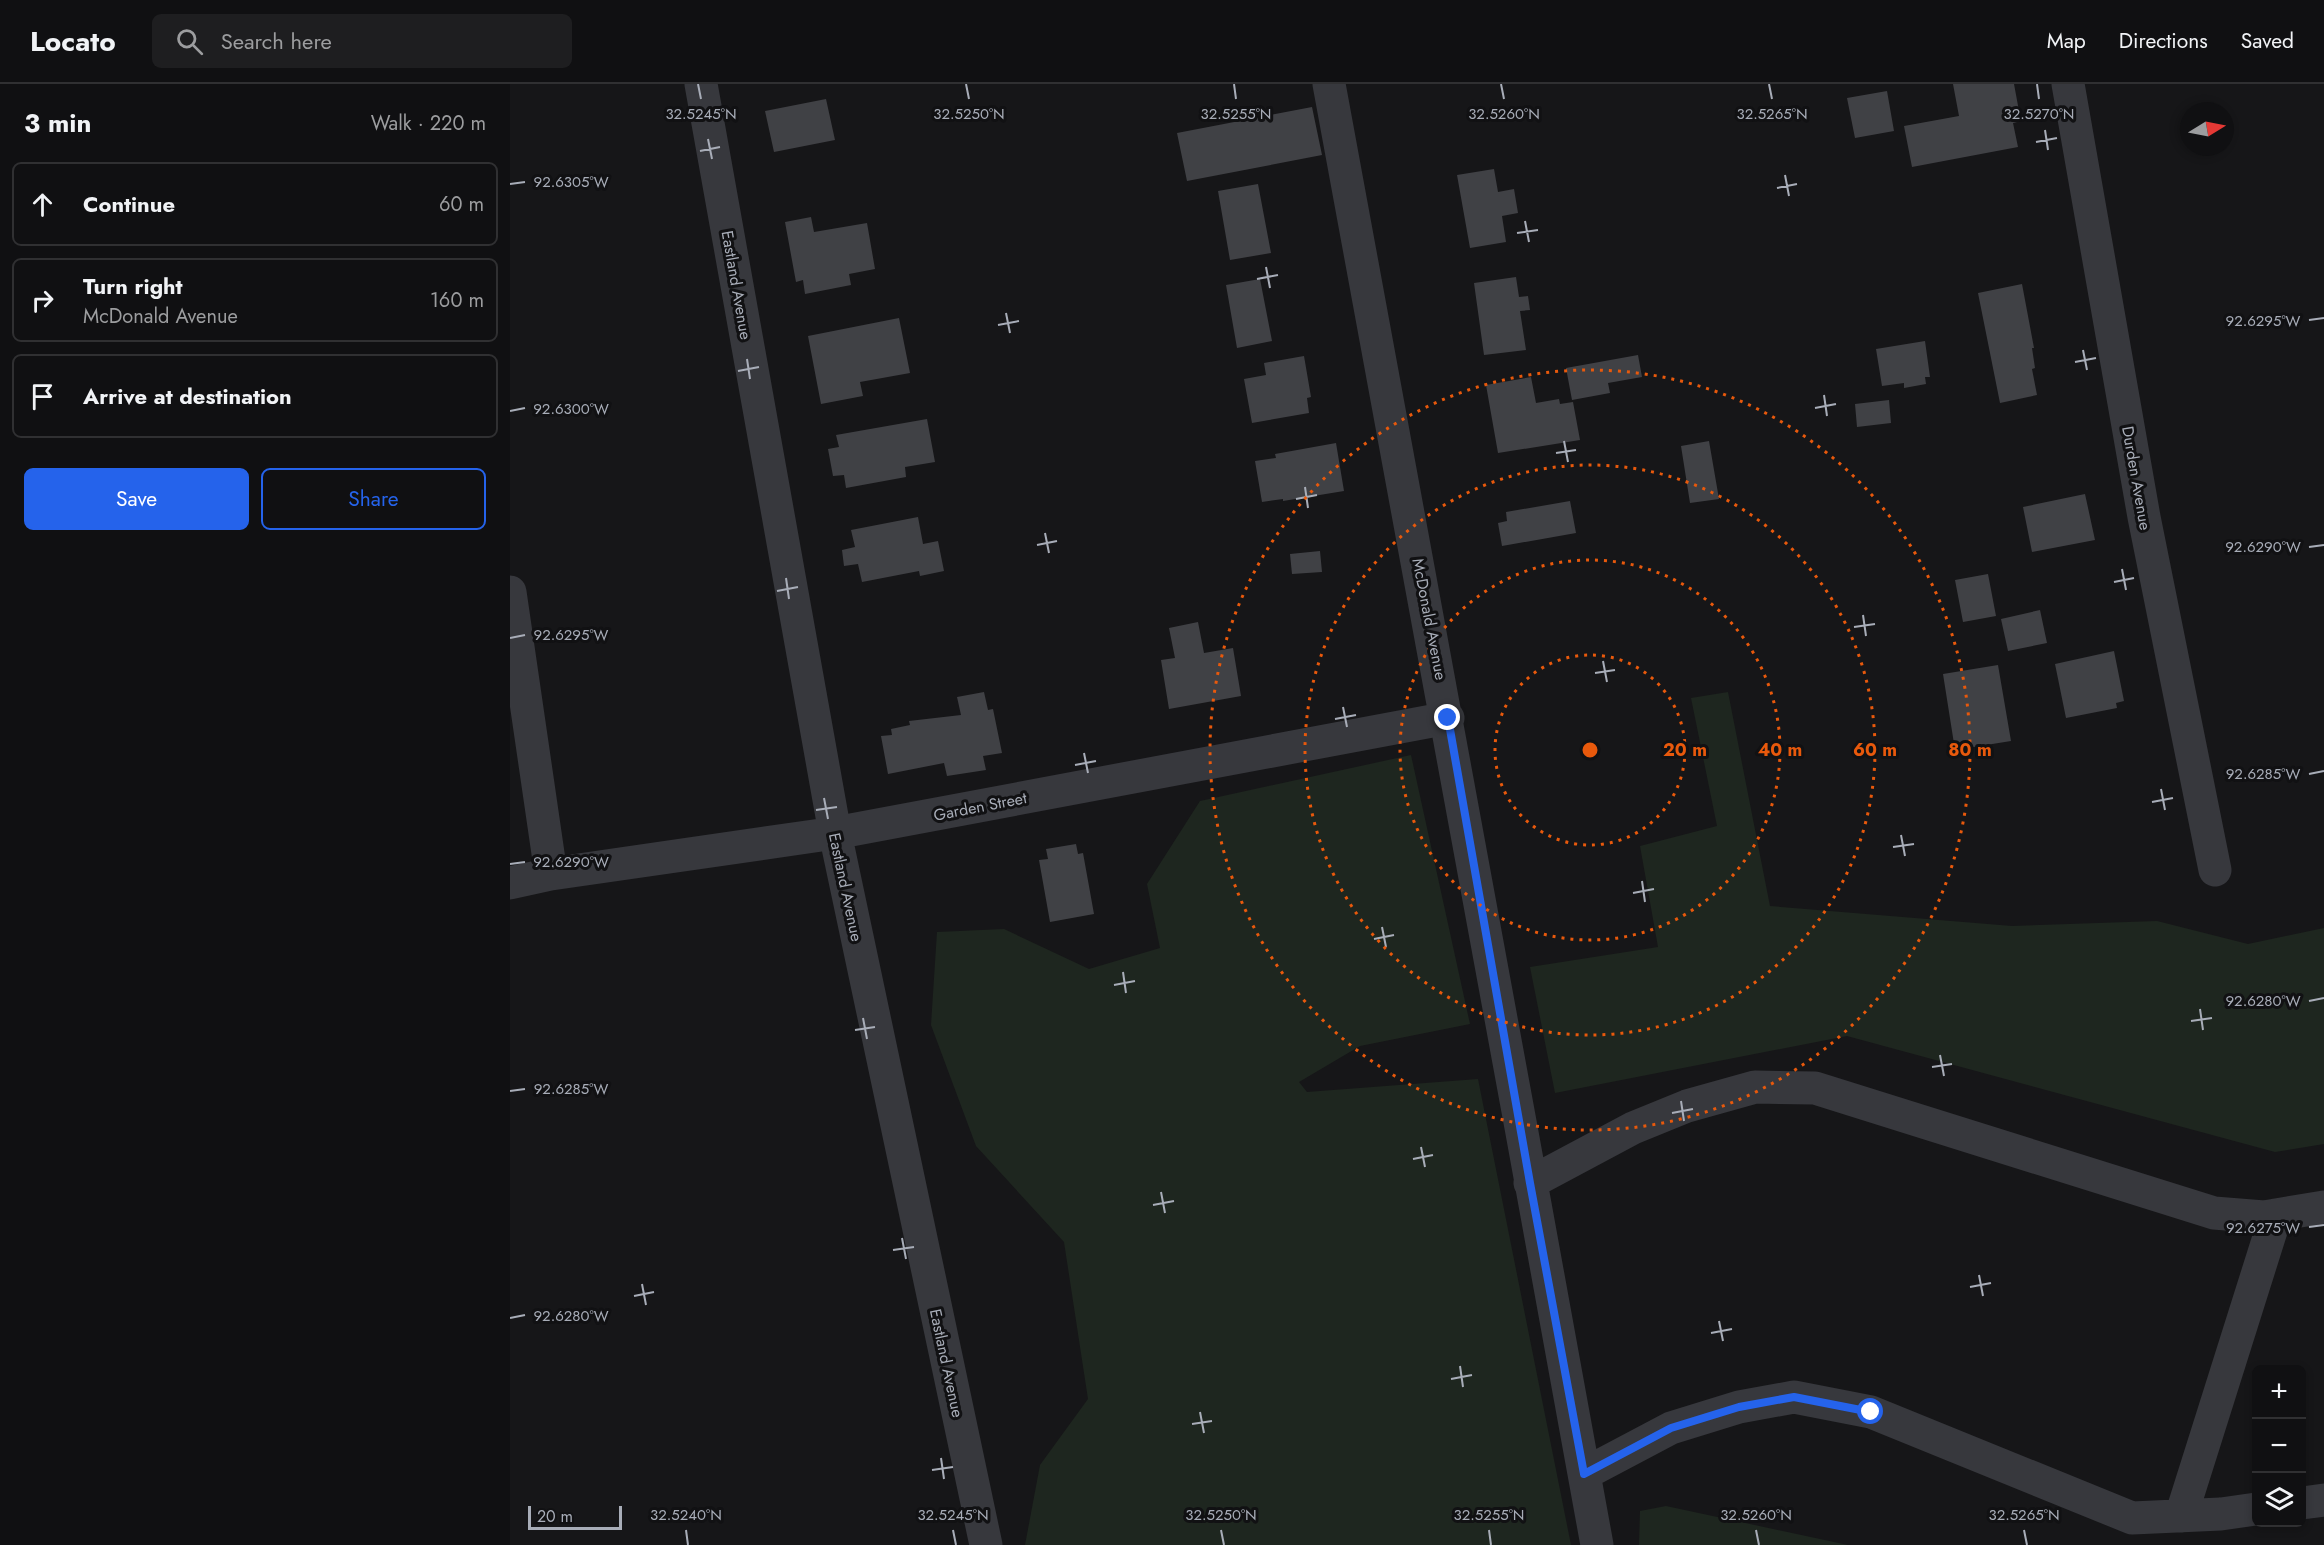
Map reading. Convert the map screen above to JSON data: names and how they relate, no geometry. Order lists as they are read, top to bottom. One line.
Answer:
{"streets":{"street":["Eastland Avenue","Durden Avenue","McDonald Avenue","Garden Street"]},"crossings":[["Eastland Avenue","Garden Street"],["McDonald Avenue","Garden Street"]],"scale_bar":"20 m","north":"right","page":{"header":"Locato","search":"Search here","nav":["Map","Directions","Saved"],"heading":["3 min","Walk · 220 m"],"list":[["Continue","60 m"],["Turn right","McDonald Avenue","160 m"],"Arrive at destination"],"buttons":["Save","Share"],"map_buttons":["+","−"],"scale":"20 m"},"coordinates":["32.5245°N","32.5250°N","32.5255°N","32.5260°N","32.5265°N","32.5270°N","92.6305°W","92.6295°W","92.6300°W","92.6290°W","92.6285°W","92.6280°W","92.6275°W","32.5240°N"],"rings":["20 m","40 m","60 m","80 m"]}
